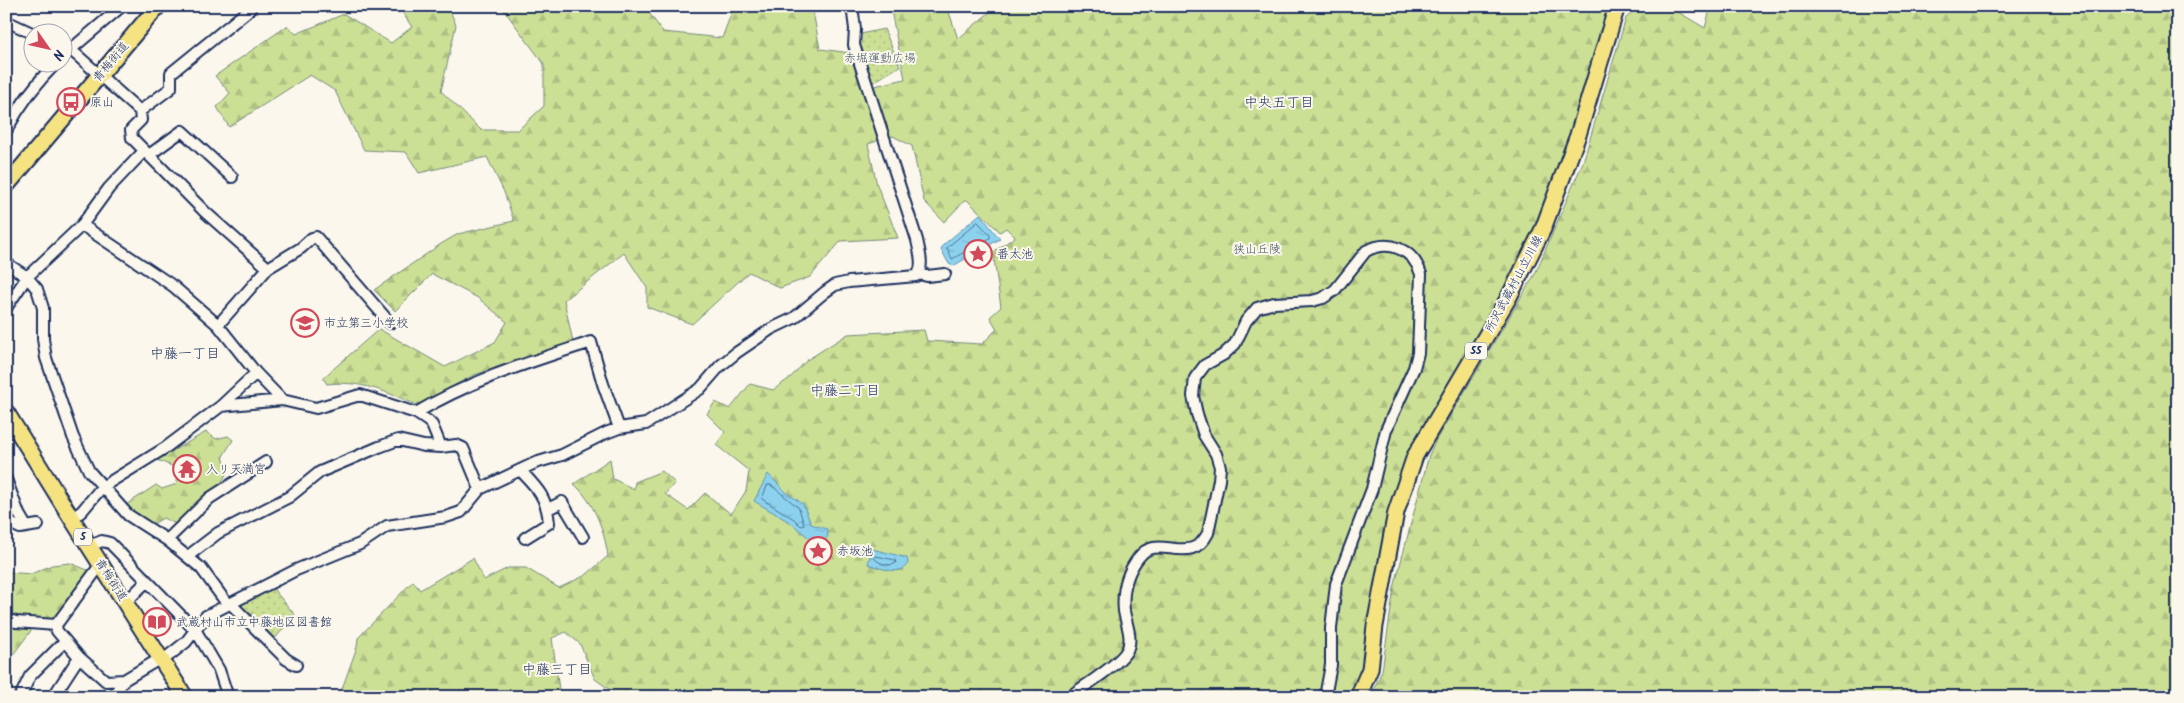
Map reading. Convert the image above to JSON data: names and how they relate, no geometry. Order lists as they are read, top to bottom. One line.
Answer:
{"streets":{"main road":["青梅街道","所沢武蔵村山立川線","55","5"]},"districts":["中央五丁目","中藤一丁目","中藤二丁目","中藤三丁目"],"parks":["赤堀運動広場","狭山丘陵"],"places":{"bus stop":["原山"],"place":["番太池","赤坂池"],"school or university":["市立第三小学校"],"temple":["入リ天満宮"],"library":["武蔵村山市立中藤地区図書館"]},"north":"bottom right"}
